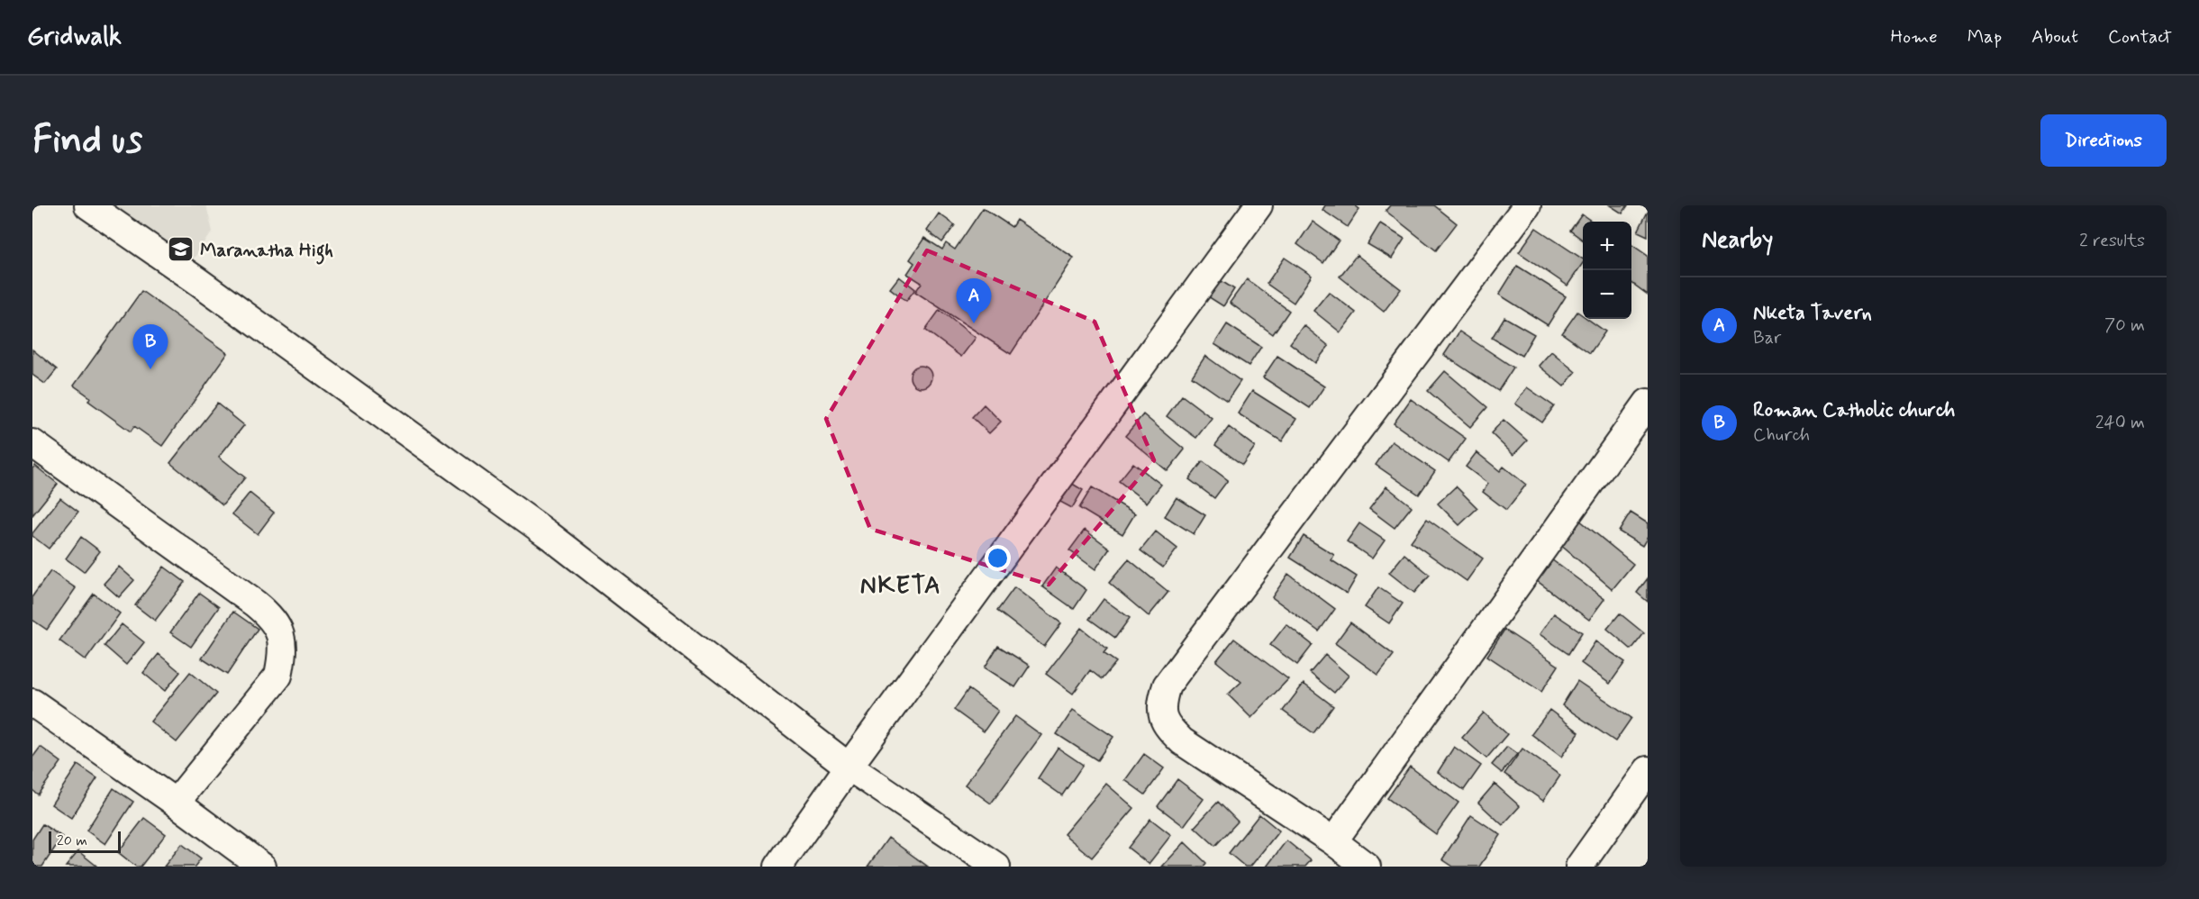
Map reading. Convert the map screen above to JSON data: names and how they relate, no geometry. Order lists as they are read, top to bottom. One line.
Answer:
{"districts":["NKETA"],"places":{"school or university":["Maranatha High"]},"scale_bar":"20 m","page":{"header":"Gridwalk","nav":["Home","Map","About","Contact"],"buttons":"Directions","title":"Find us","heading":["Nearby","2 results"],"map_buttons":["+","−"],"list":[{"mark":"A","name":"Nketa Tavern","note":"Bar","value":"70 m"},{"mark":"B","name":"Roman Catholic church","note":"Church","value":"240 m"}],"pins":["A","B"],"scale":"20 m"}}
